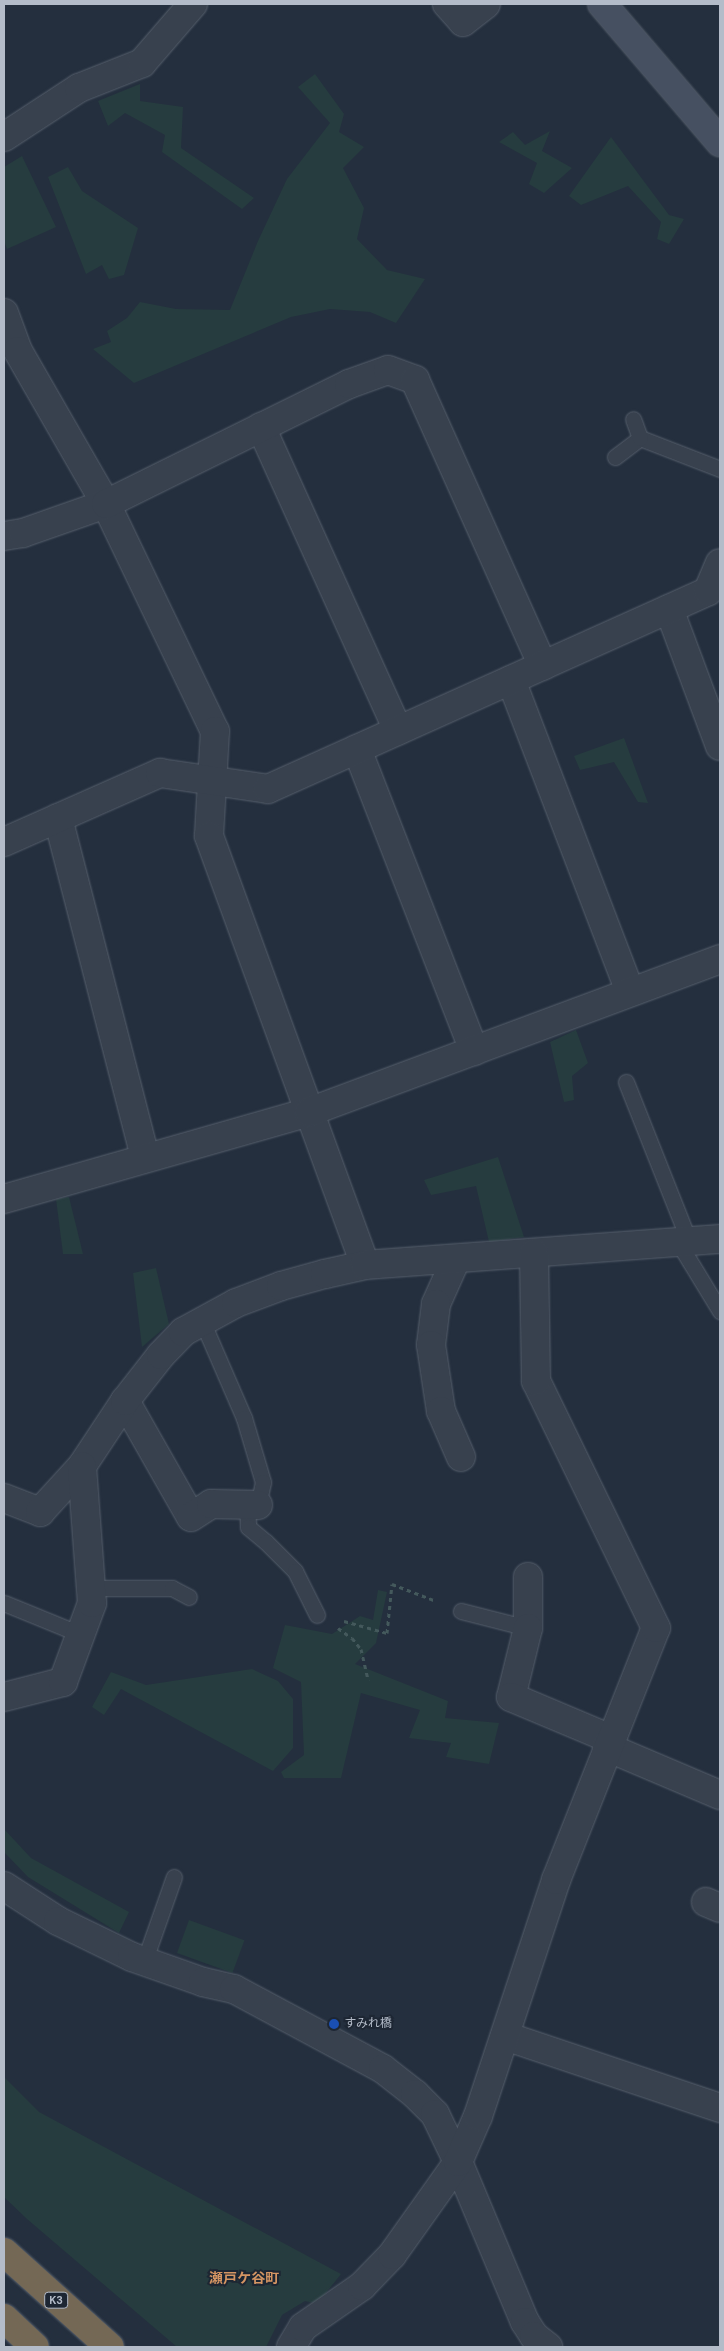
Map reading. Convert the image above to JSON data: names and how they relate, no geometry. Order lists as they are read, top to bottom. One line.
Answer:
{"streets":{"highway":["K3"]},"districts":["瀬戸ケ谷町"],"places":["すみれ橋"]}
